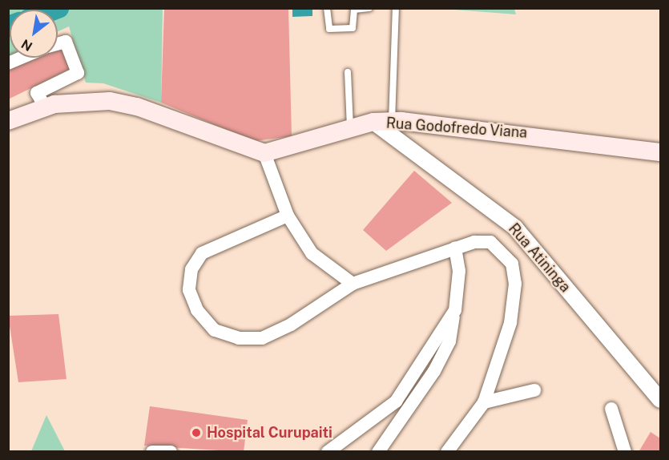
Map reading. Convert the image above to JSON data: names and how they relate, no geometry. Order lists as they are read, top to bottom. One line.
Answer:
{"streets":{"main road":["Rua Godofredo Viana"],"street":["Rua Atininga"]},"crossings":[["Rua Godofredo Viana","Rua Atininga"]],"places":["Hospital Curupaiti"],"north":"bottom left"}
